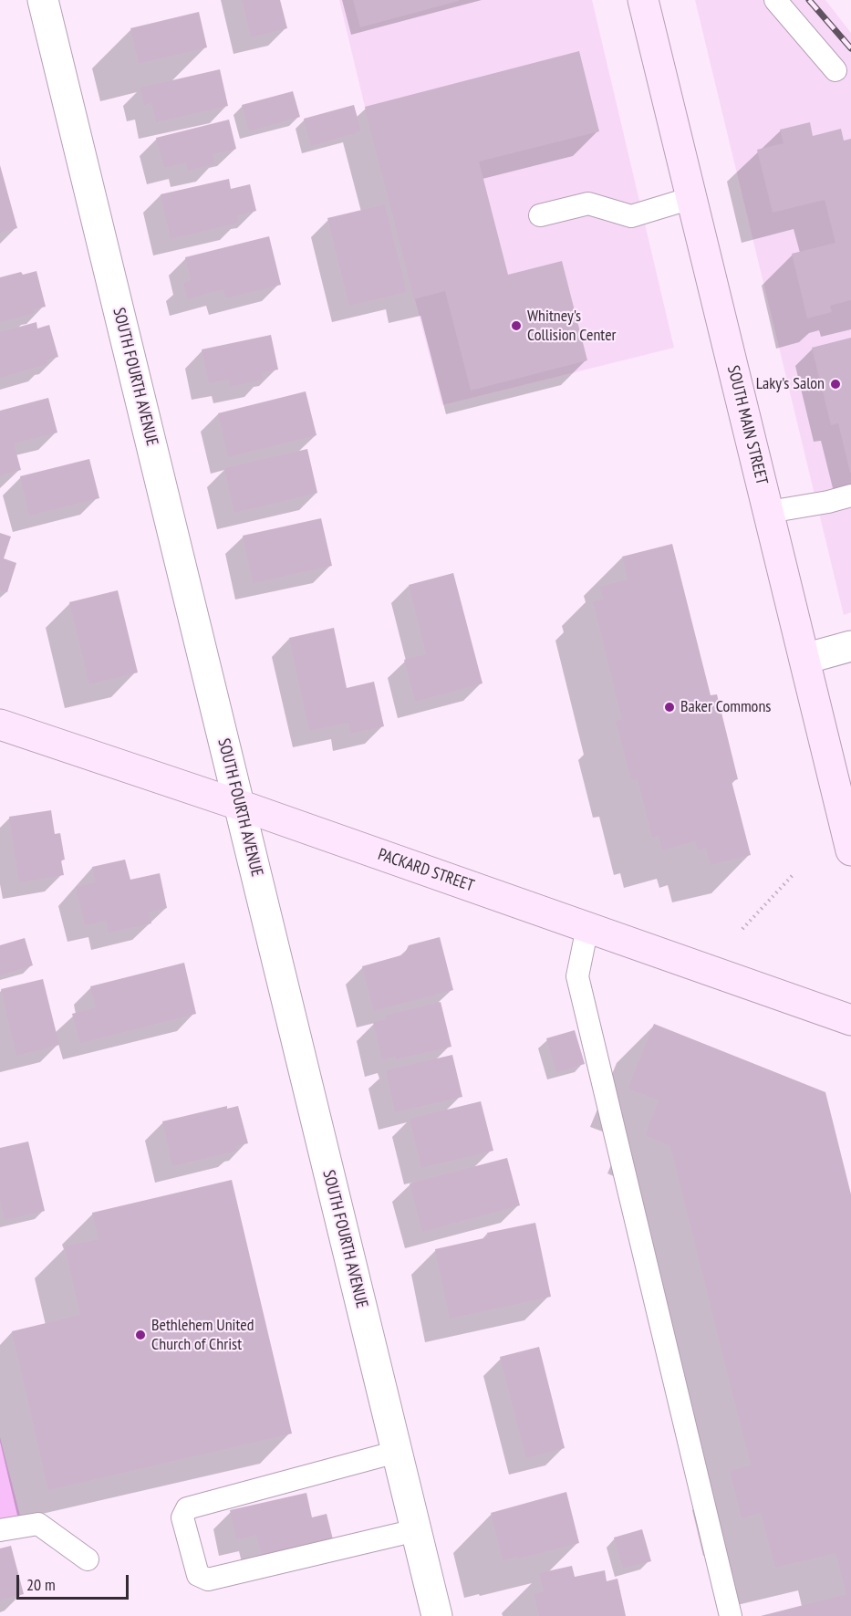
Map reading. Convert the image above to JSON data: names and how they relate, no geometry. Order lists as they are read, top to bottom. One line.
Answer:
{"streets":{"main road":["SOUTH MAIN STREET","PACKARD STREET"],"street":["SOUTH FOURTH AVENUE"]},"crossings":[["SOUTH FOURTH AVENUE","PACKARD STREET"]],"places":["Whitney's Collision Center","Laky's Salon","Baker Commons","Bethlehem United Church of Christ"],"scale_bar":"20 m"}
